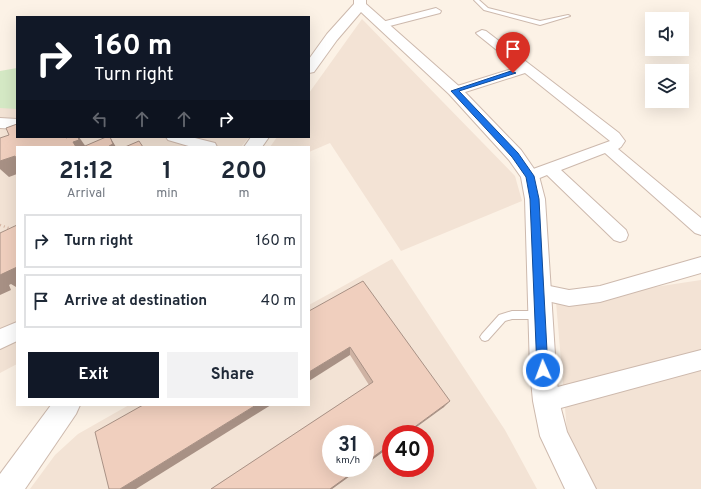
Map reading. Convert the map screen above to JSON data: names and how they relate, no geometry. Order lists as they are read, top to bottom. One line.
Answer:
{"page":{"turn":["160 m","Turn right"],"eta":["21:12","Arrival","1","min","200","m"],"list":[{"name":"Turn right","value":"160 m"},{"name":"Arrive at destination","value":"40 m"}],"buttons":["Exit","Share"],"speed":"31 km/h","limit":"40"}}
